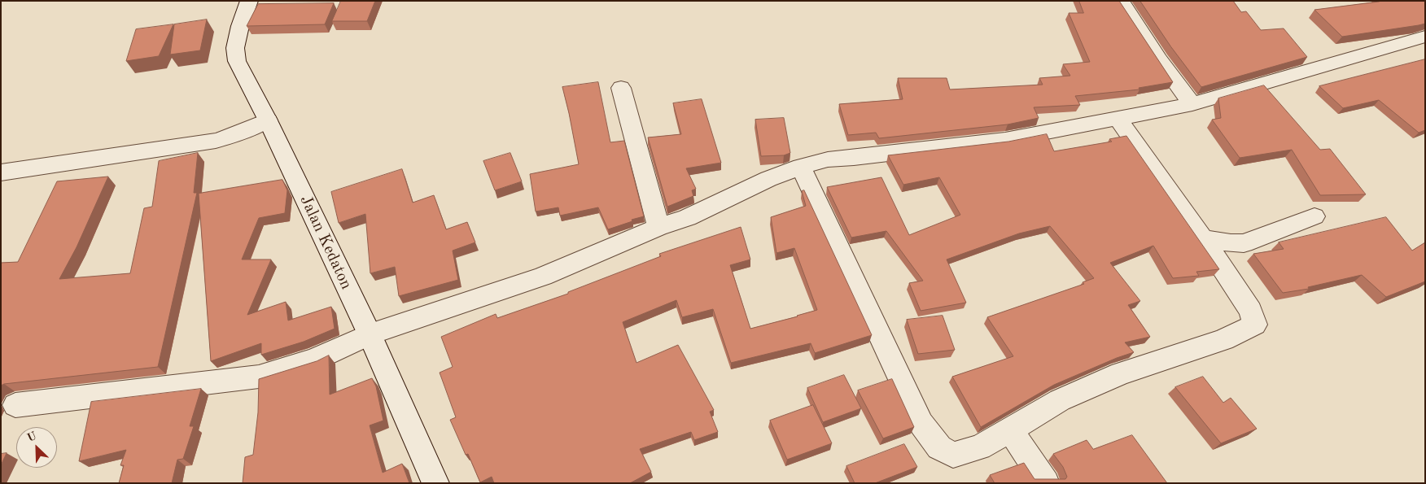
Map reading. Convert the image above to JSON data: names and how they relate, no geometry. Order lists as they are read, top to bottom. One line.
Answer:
{"streets":{"street":["Jalan Kedaton"]},"north":"top left"}
